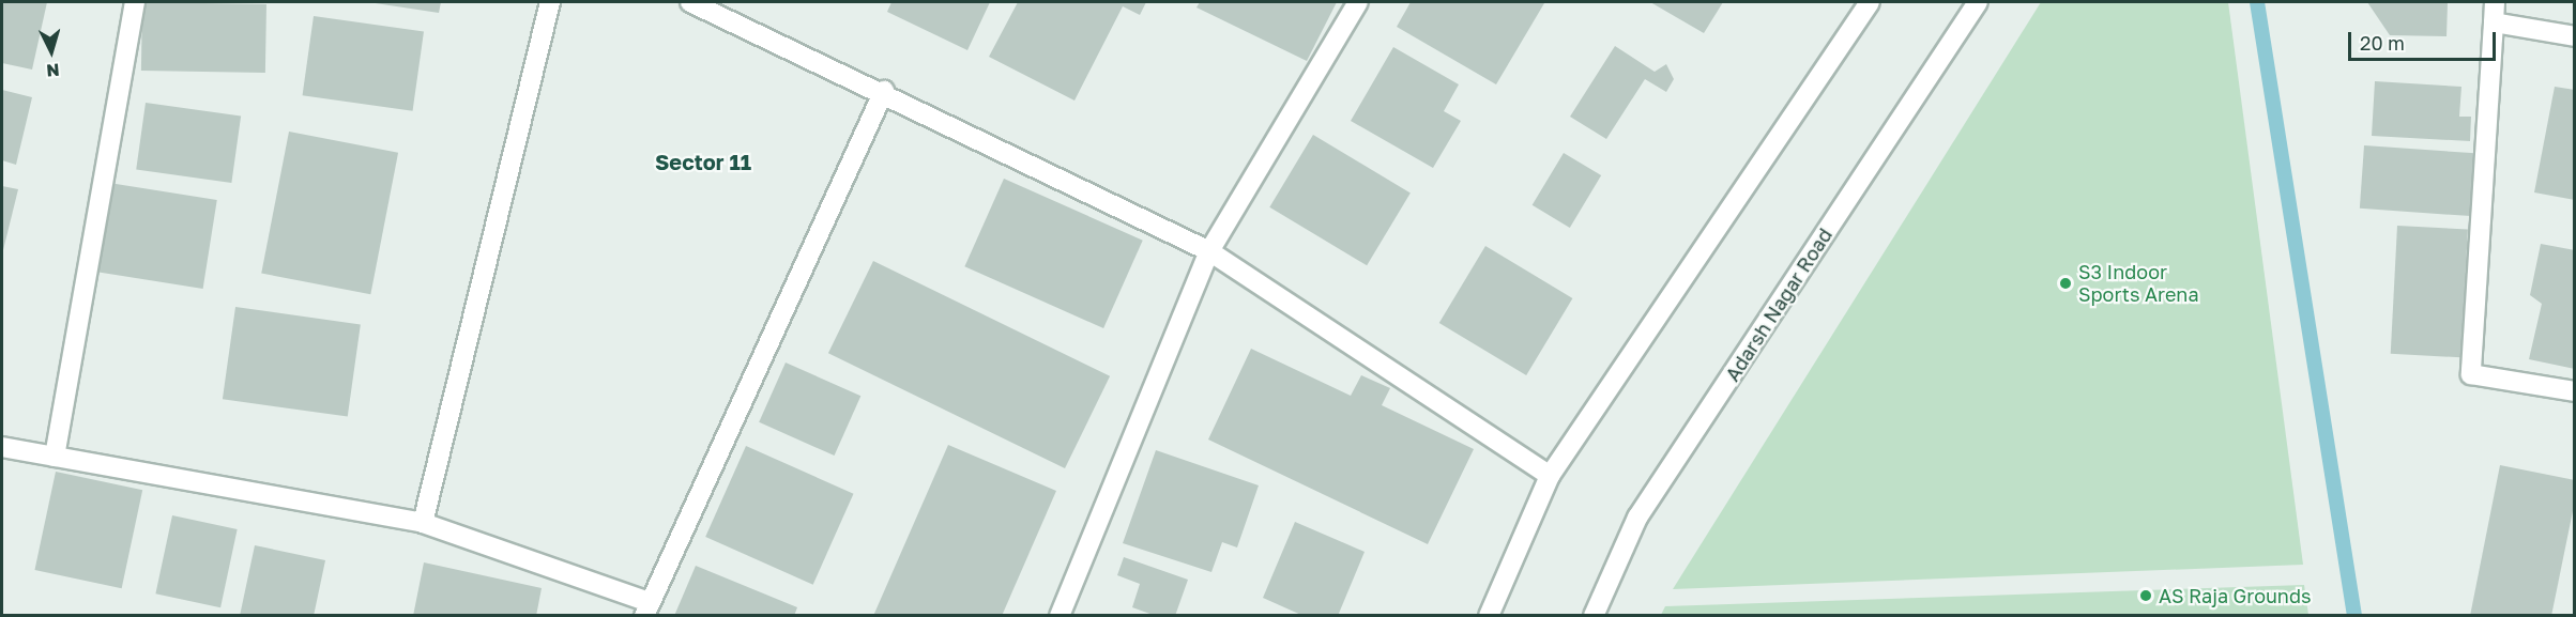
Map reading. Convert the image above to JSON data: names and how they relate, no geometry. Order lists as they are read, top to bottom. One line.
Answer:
{"streets":{"street":["Adarsh Nagar Road"]},"districts":["Sector 11"],"places":["S3 Indoor Sports Arena","AS Raja Grounds"],"scale_bar":"20 m","north":"bottom"}
